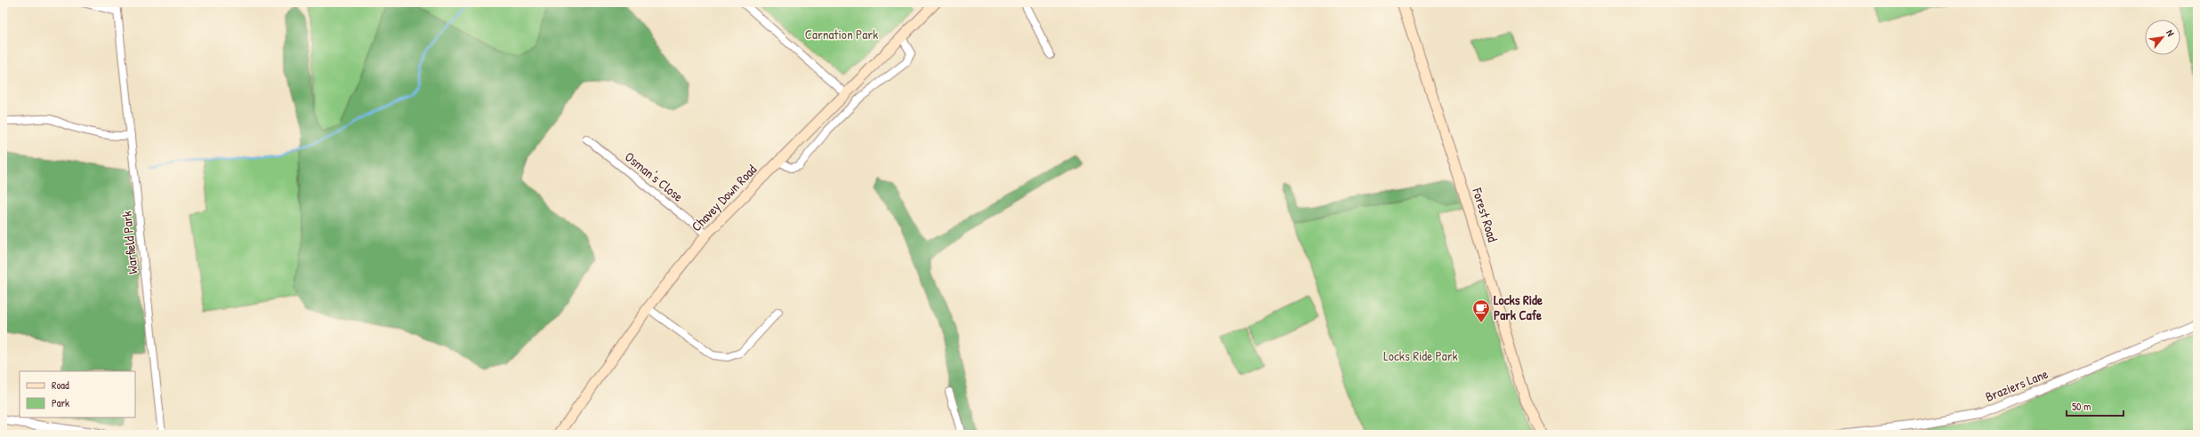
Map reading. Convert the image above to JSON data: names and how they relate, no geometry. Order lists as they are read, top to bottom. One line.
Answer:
{"streets":{"main road":["Chavey Down Road","Forest Road"],"street":["Osman's Close","Warfield Park","Braziers Lane"]},"crossings":[["Osman's Close","Chavey Down Road"]],"parks":["Carnation Park","Locks Ride Park"],"places":{"cafe":["Locks Ride Park Cafe"]},"legend":["Road","Park"],"scale_bar":"50 m","north":"top right"}
